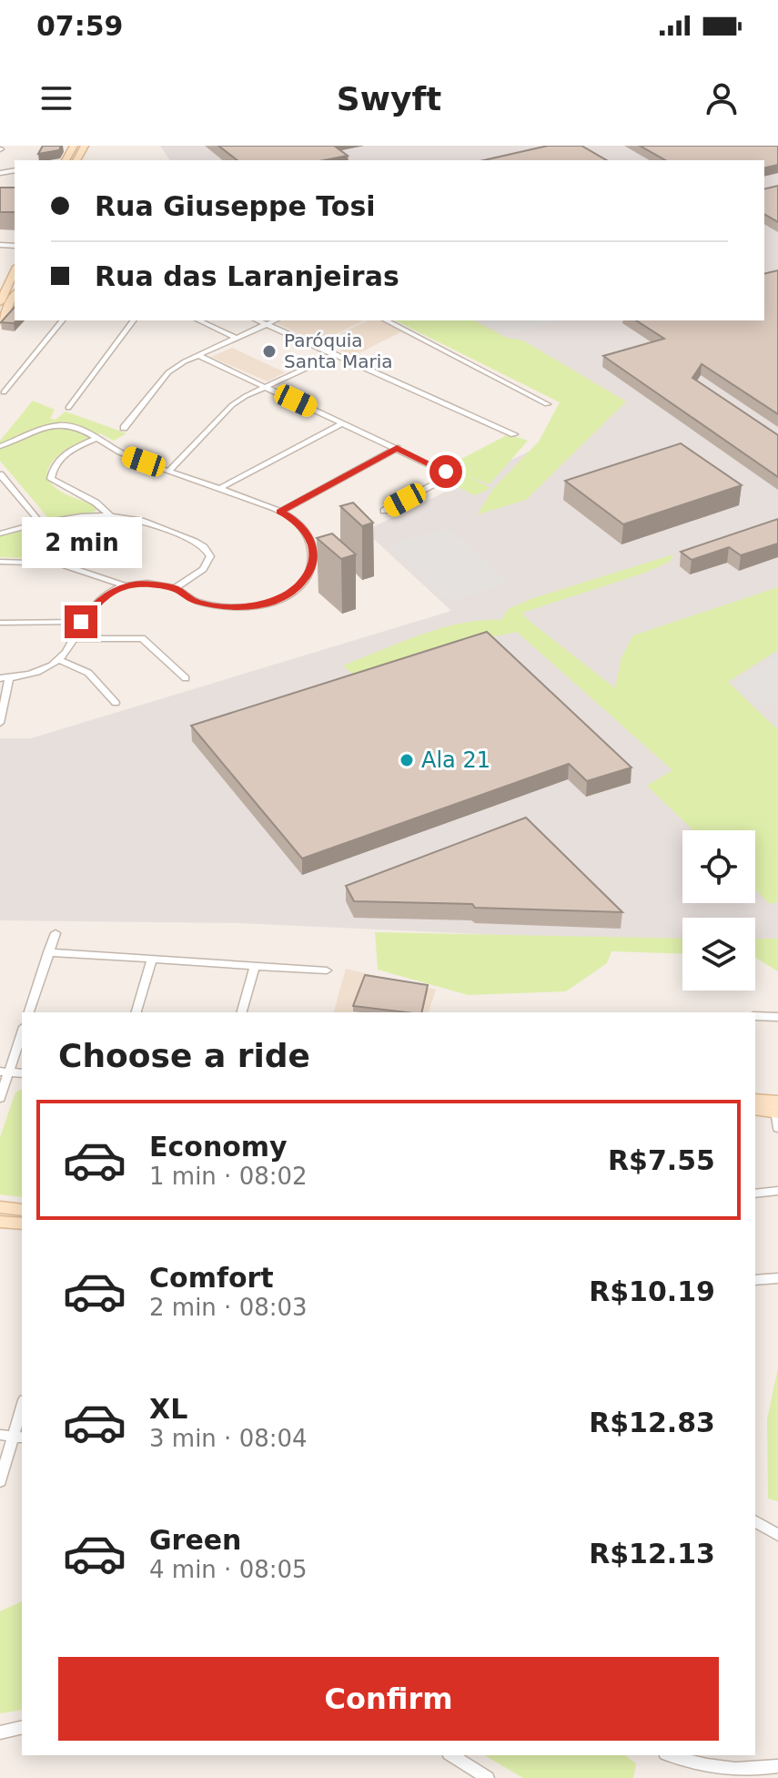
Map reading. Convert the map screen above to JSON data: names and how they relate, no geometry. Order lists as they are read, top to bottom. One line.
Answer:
{"places":["Paróquia Santa Maria","Ala 21"],"page":{"status":"07:59","header":"Swyft","banner":["Rua Giuseppe Tosi","Rua das Laranjeiras"],"bubble":"2 min","heading":"Choose a ride","list":[{"name":"Economy","note":"1 min · 08:02","value":"R$7.55"},{"name":"Comfort","note":"2 min · 08:03","value":"R$10.19"},{"name":"XL","note":"3 min · 08:04","value":"R$12.83"},{"name":"Green","note":"4 min · 08:05","value":"R$12.13"}],"buttons":"Confirm"}}
